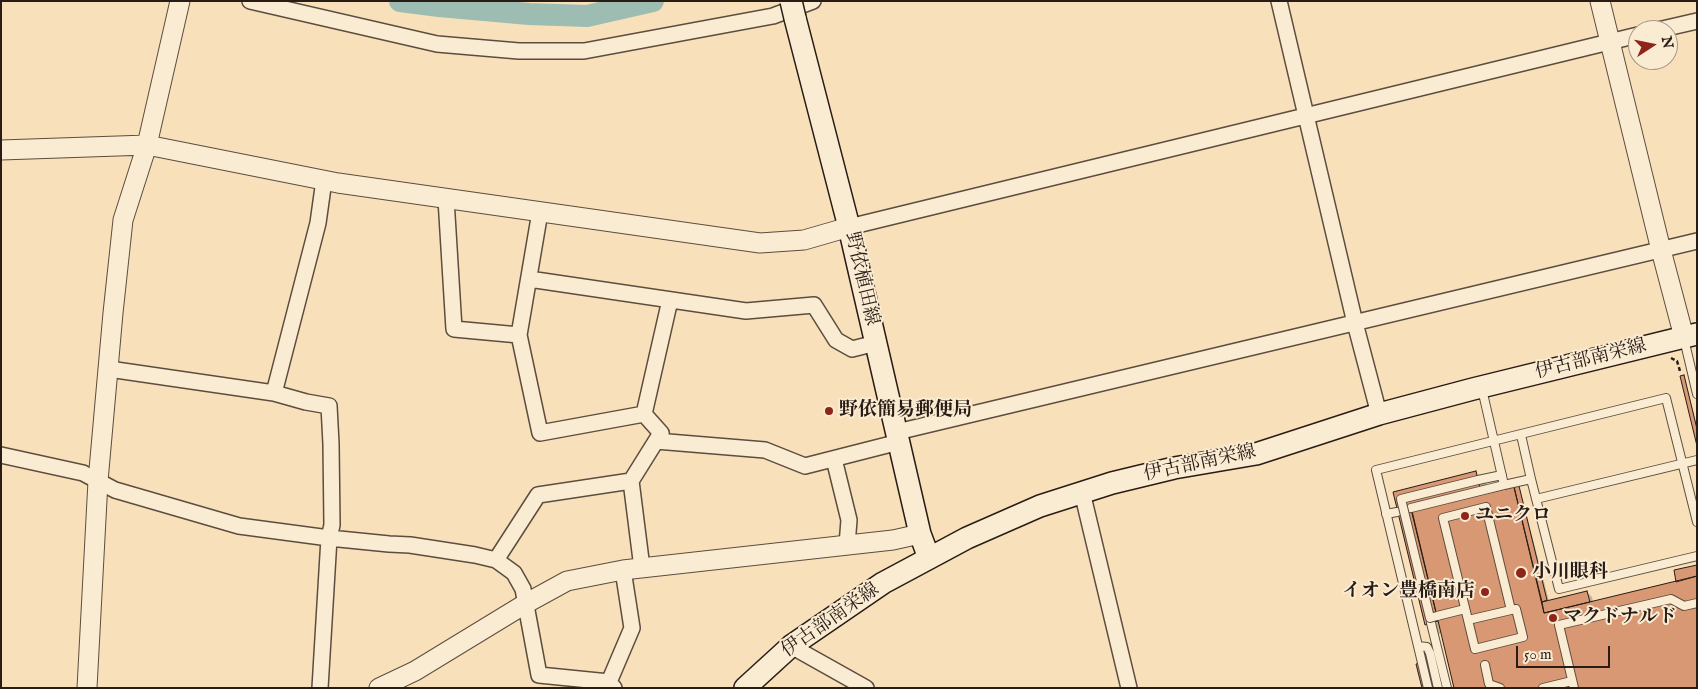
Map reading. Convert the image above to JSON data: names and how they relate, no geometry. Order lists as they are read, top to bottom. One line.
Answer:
{"streets":{"main road":["野依植田線","伊古部南栄線"]},"crossings":[["野依植田線","伊古部南栄線"]],"places":["野依簡易郵便局","ユニクロ","小川眼科","イオン豊橋南店","マクドナルド"],"scale_bar":"50 m","north":"right"}
